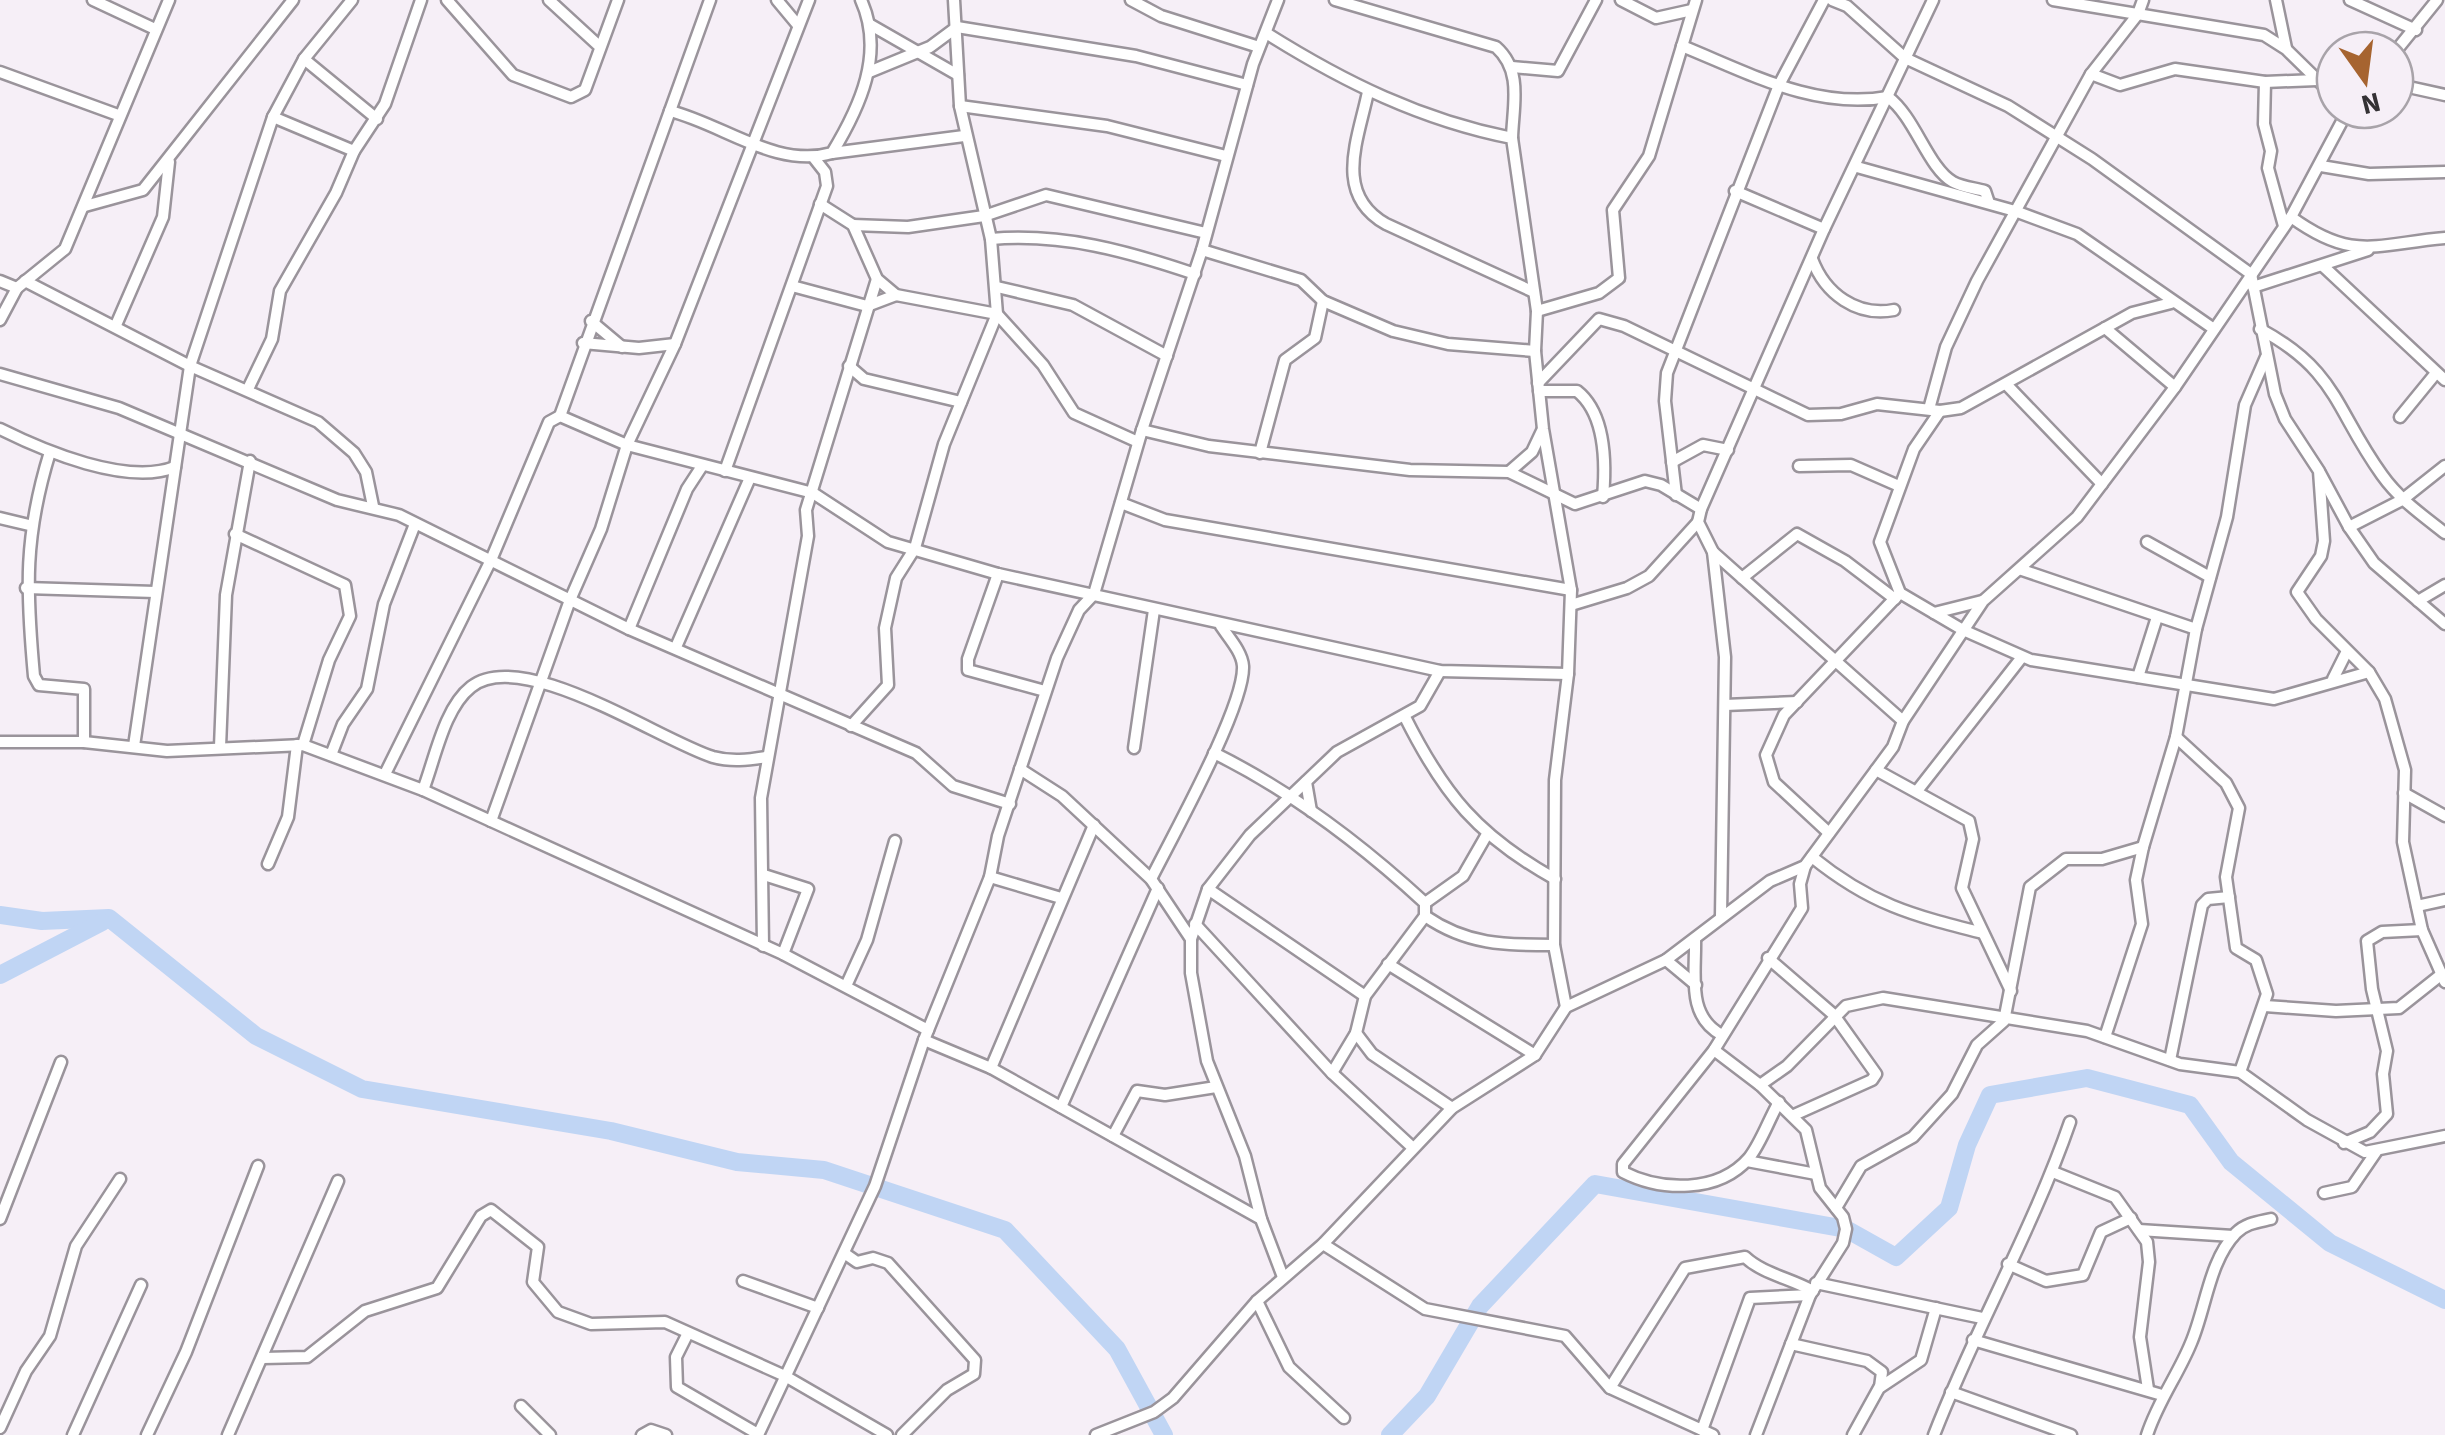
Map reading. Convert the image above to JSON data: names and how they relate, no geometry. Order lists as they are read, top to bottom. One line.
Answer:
{"north":"bottom"}
